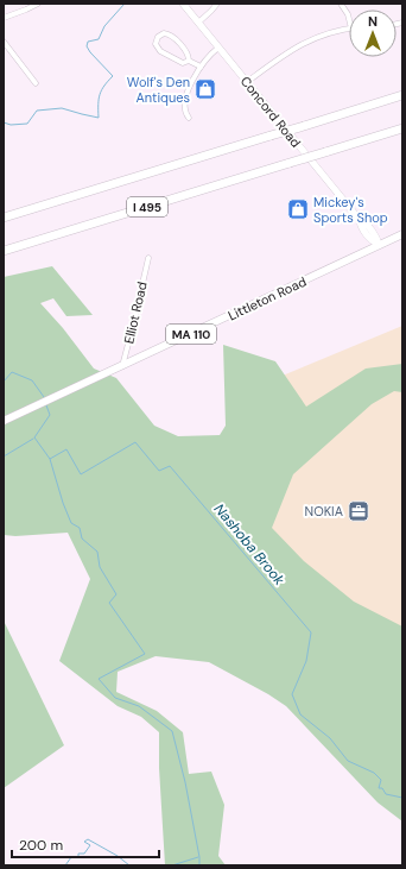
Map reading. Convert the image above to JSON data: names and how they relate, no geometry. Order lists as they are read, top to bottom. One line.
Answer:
{"streets":{"highway":["I 495"],"main road":["Concord Road","Littleton Road","MA 110"],"street":["Elliot Road"]},"crossings":[["Concord Road","Littleton Road"],["Littleton Road","Elliot Road"]],"water":["Nashoba Brook"],"places":{"shop":["Wolf's Den Antiques","Mickey's Sports Shop"],"office":["NOKIA"]},"scale_bar":"200 m","north":"top"}
